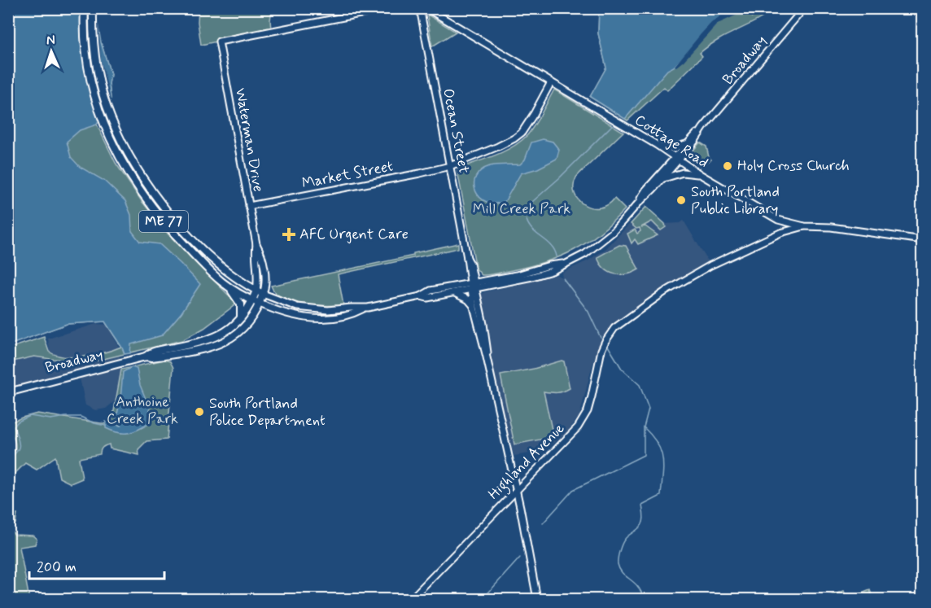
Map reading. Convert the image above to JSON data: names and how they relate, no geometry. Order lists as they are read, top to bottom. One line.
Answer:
{"streets":{"main road":["Broadway","Waterman Drive","ME 77"],"street":["Ocean Street","Cottage Road","Market Street","Highland Avenue"]},"crossings":[["Broadway","Ocean Street"],["Broadway","Waterman Drive"],["Broadway","Cottage Road"],["Broadway","ME 77"],["Ocean Street","Market Street"],["Waterman Drive","Market Street"],["Waterman Drive","ME 77"],["Cottage Road","Market Street"],["Cottage Road","Highland Avenue"]],"parks":["Mill Creek Park","Anthoine Creek Park"],"places":{"other":["Holy Cross Church","South Portland Public Library","South Portland Police Department"],"health":["AFC Urgent Care"]},"scale_bar":"200 m","north":"top"}
